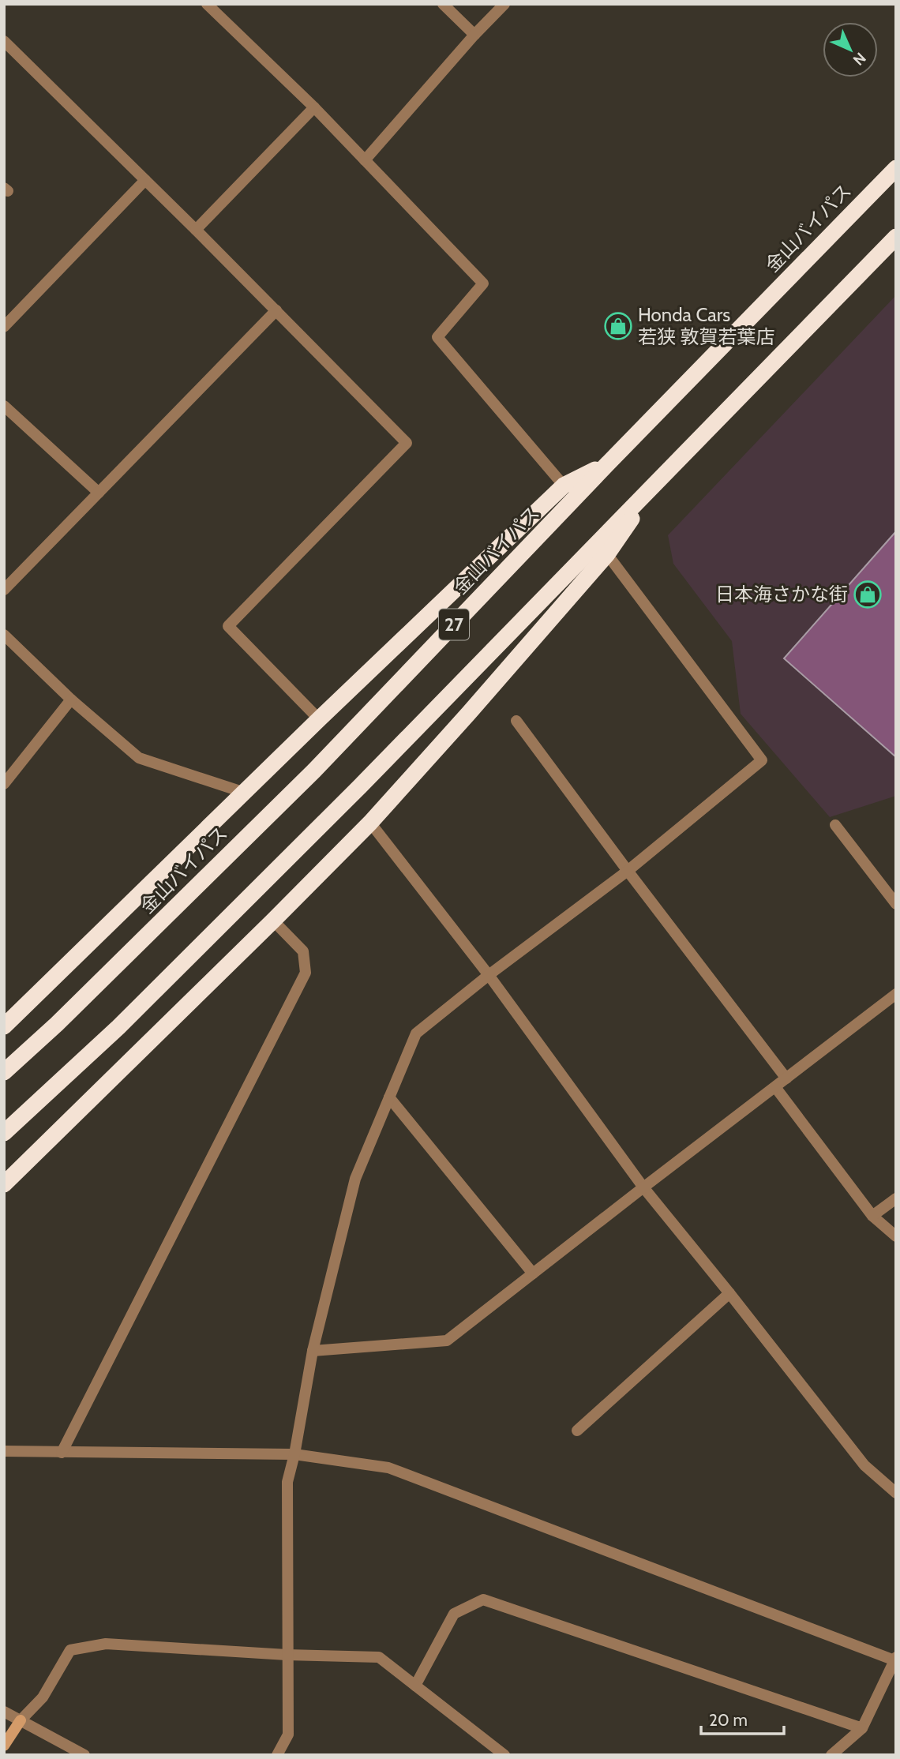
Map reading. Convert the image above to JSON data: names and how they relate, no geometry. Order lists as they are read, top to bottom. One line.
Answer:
{"streets":{"highway":["金山バイパス","27"]},"places":{"shop":["Honda Cars 若狭 敦賀若葉店","日本海さかな街"]},"scale_bar":"20 m","north":"bottom right"}
